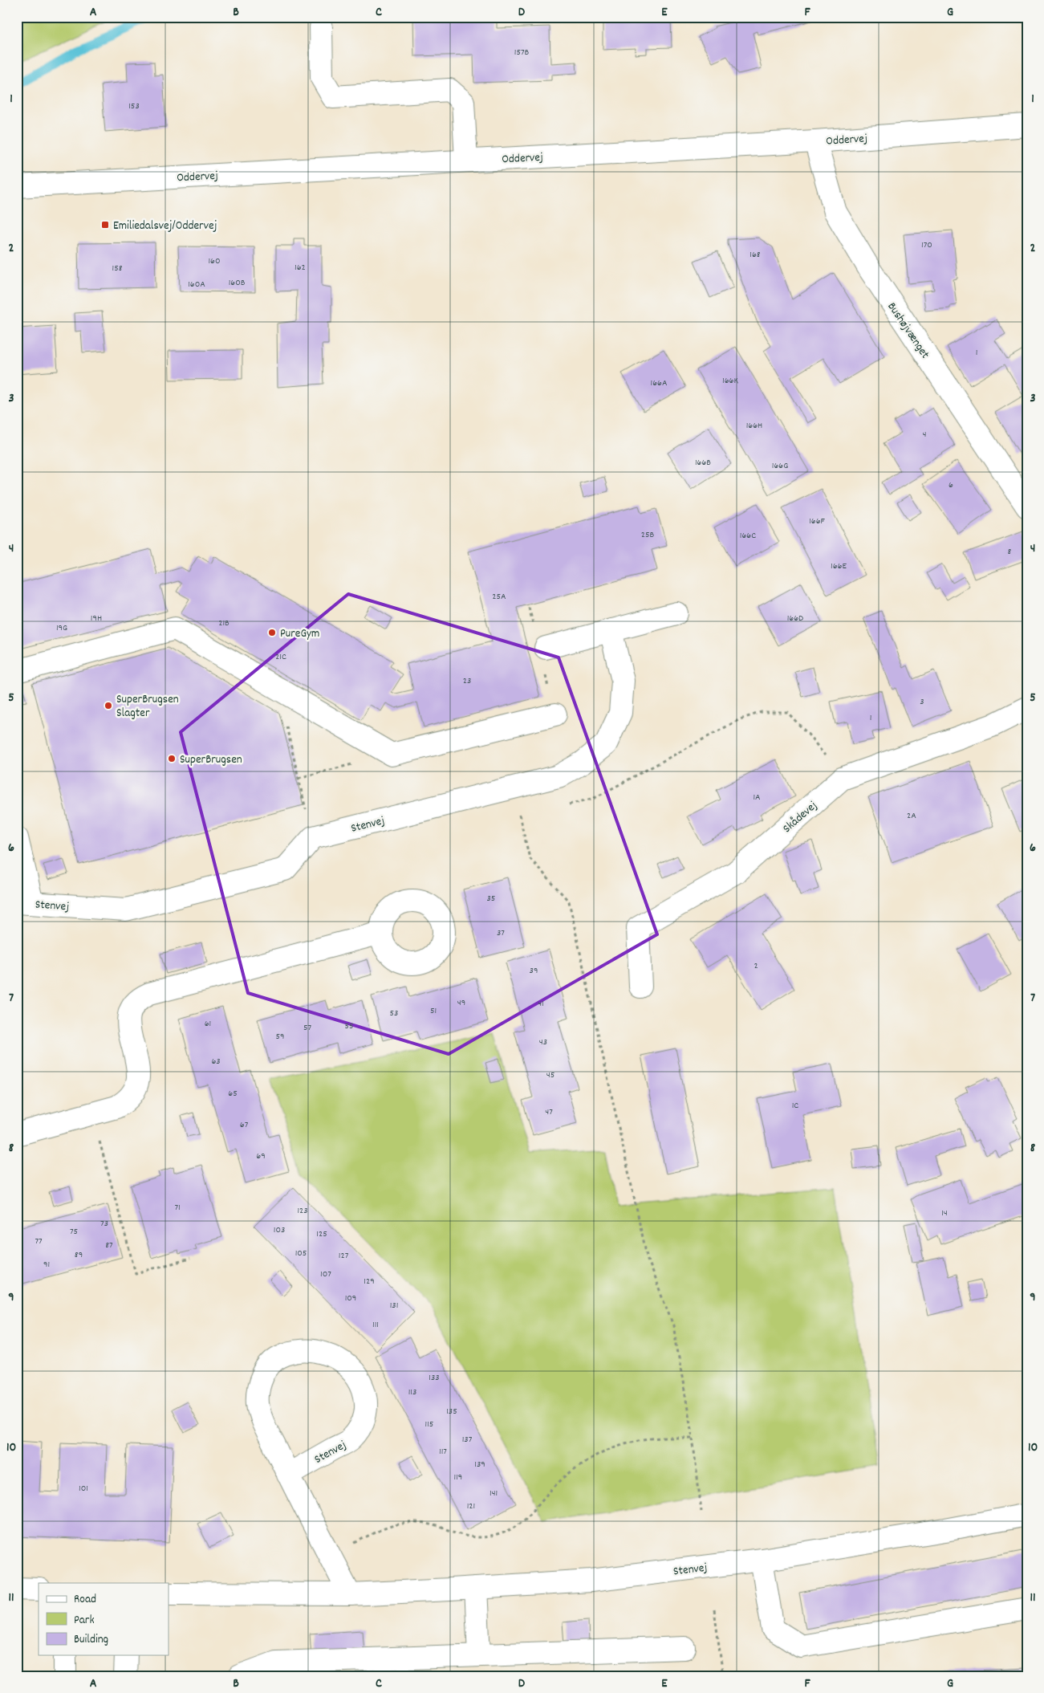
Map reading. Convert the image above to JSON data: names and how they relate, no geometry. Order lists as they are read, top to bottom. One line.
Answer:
{"streets":{"street":["Oddervej","Bushøjvænget","Skådevej","Stenvej"]},"crossings":[["Oddervej","Bushøjvænget"]],"places":{"transit":["Emiliedalsvej/Oddervej"],"other":["PureGym","SuperBrugsen Slagter","SuperBrugsen"]},"house_numbers":["157B","153","170","168","160","162","158","160B","160A","1","166K","166A","166H","4","166B","166G","6","166F","25B","166C","8","166E","25A","19H","166D","21B","19G","21C","23","3","1","1A","2A","35","37","2","39","49","41","51","53","61","55","57","59","43","63","45","65","1C","47","67","69","71","123","14","73","103","75","125","77","87","105","89","127","91","107","129","109","131","111","133","113","135","115","137","117","139","119","101","141","121"],"legend":["Road","Park","Building"],"grid":{"columns":["A","B","C","D","E","F","G"],"rows":["1","2","3","4","5","6","7","8","9","10","11"]}}
